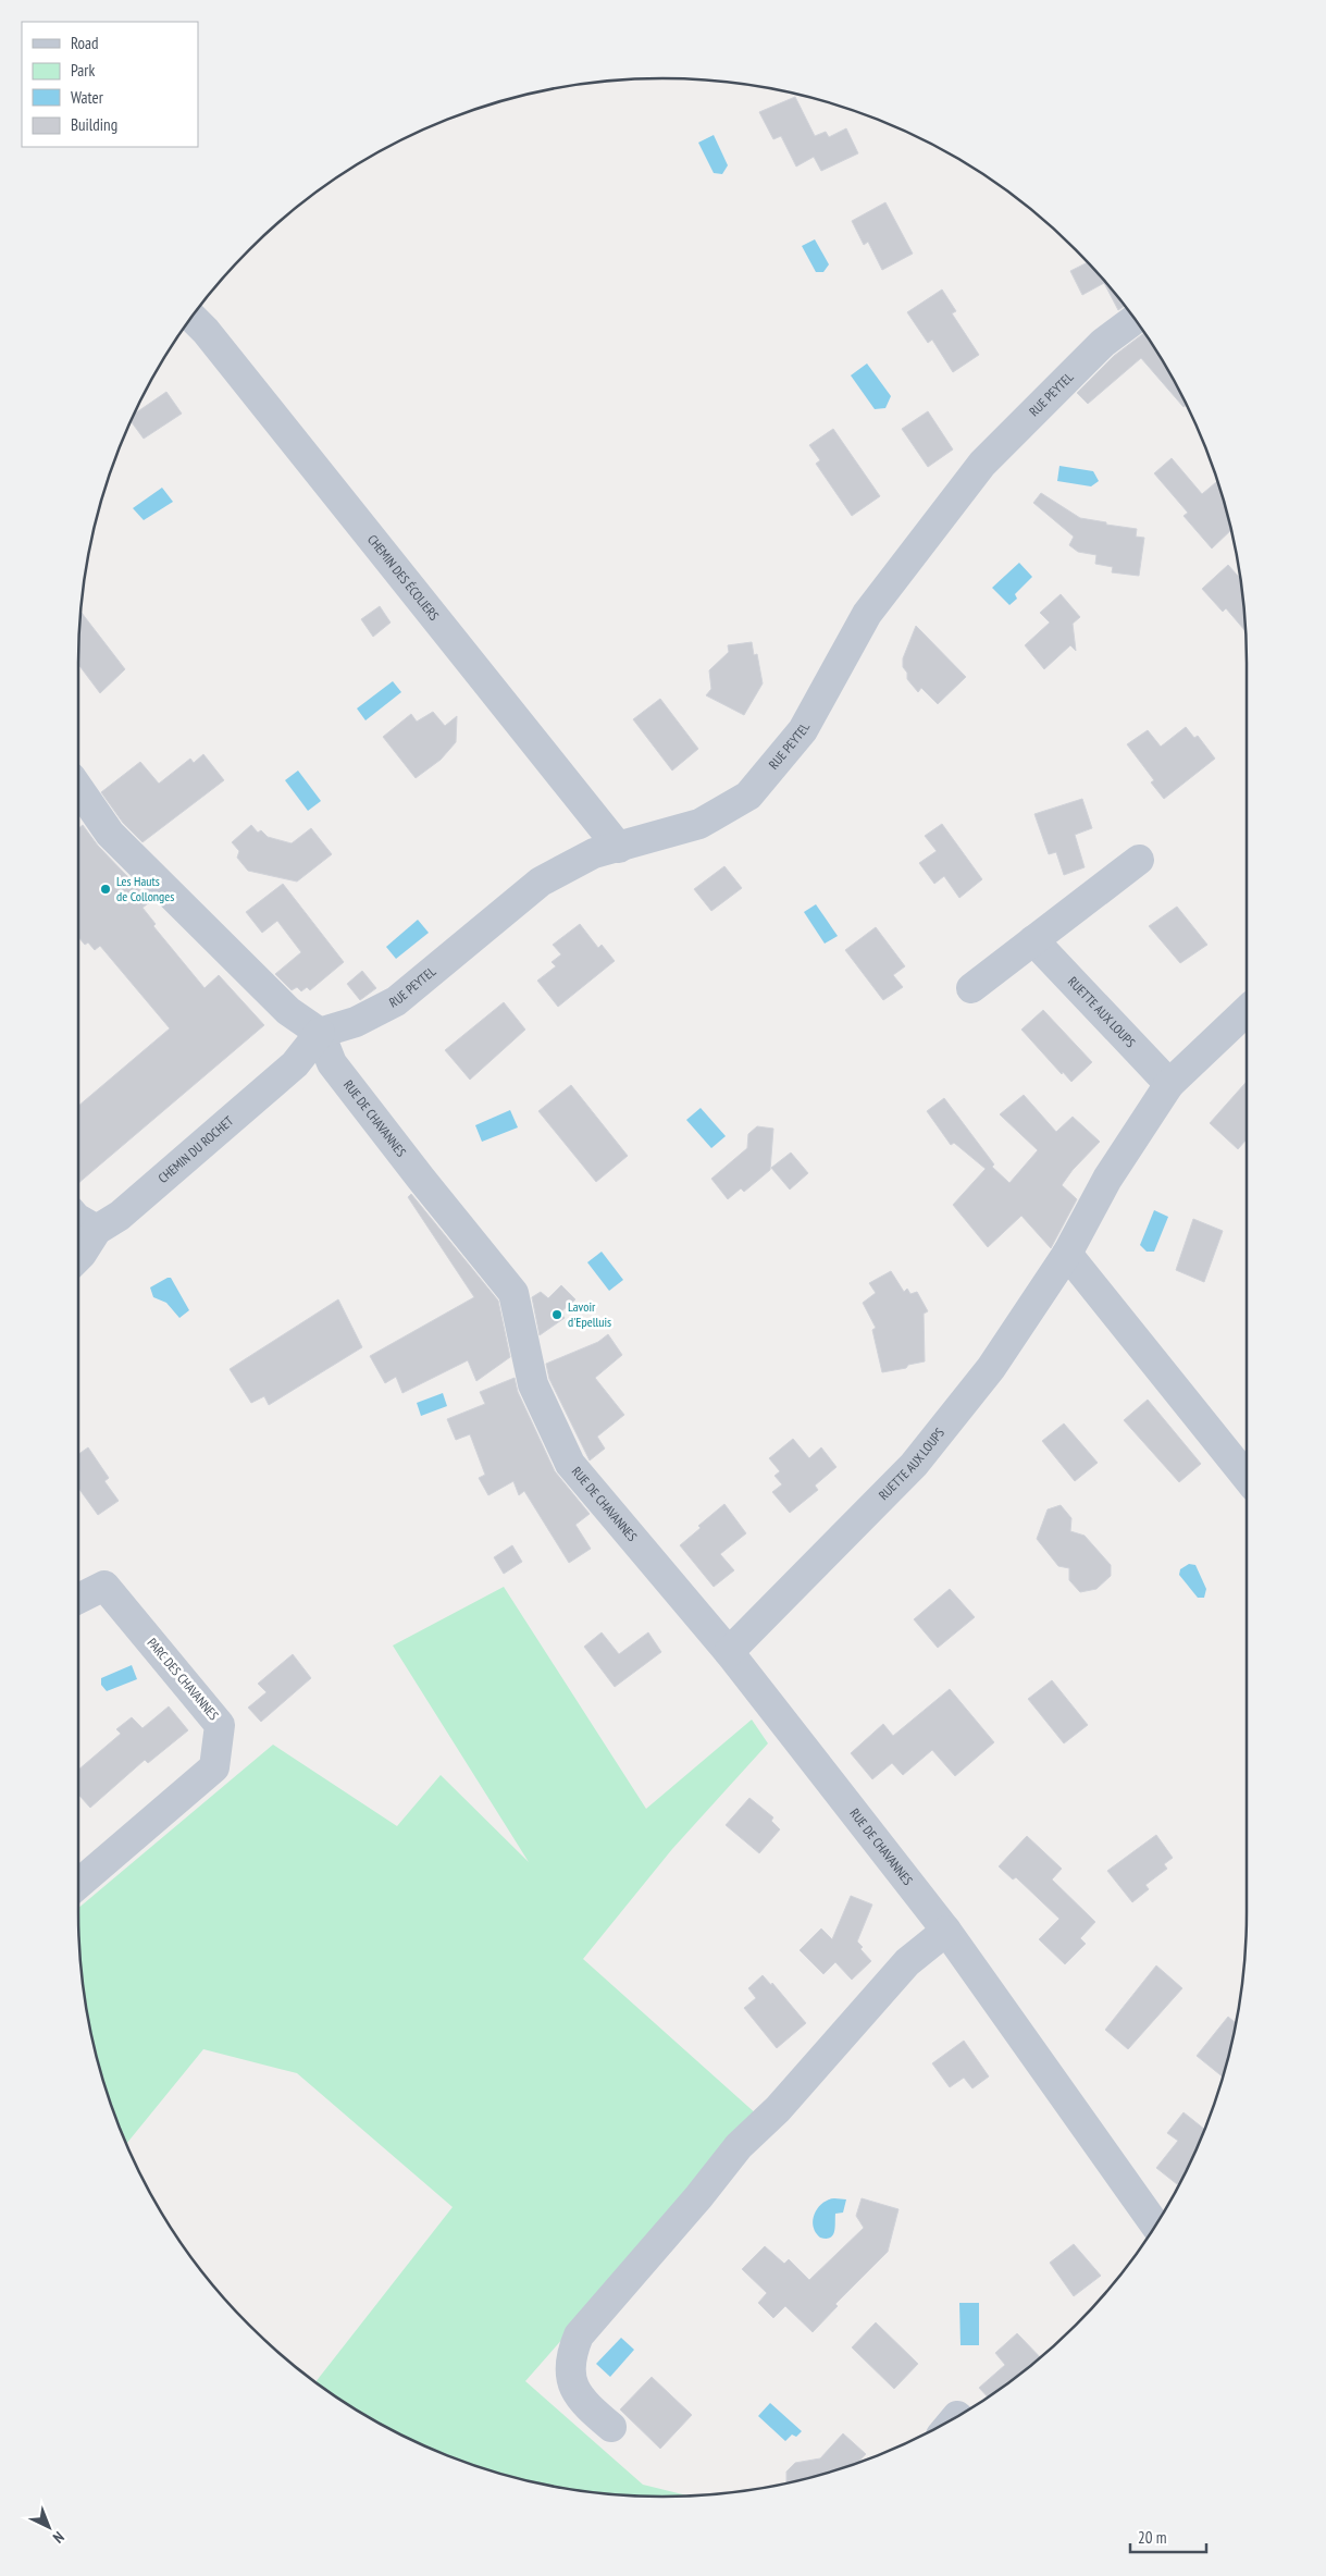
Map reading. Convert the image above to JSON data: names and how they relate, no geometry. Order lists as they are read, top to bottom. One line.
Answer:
{"streets":{"street":["RUE PEYTEL","CHEMIN DES ÉCOLIERS","RUETTE AUX LOUPS","RUE DE CHAVANNES","CHEMIN DU ROCHET","PARC DES CHAVANNES"]},"crossings":[["RUE PEYTEL","CHEMIN DES ÉCOLIERS"],["RUE PEYTEL","RUE DE CHAVANNES"],["RUE PEYTEL","CHEMIN DU ROCHET"],["RUETTE AUX LOUPS","RUE DE CHAVANNES"],["RUE DE CHAVANNES","CHEMIN DU ROCHET"]],"places":["Les Hauts de Collonges","Lavoir d'Epelluis"],"legend":["Road","Park","Water","Building"],"scale_bar":"20 m","north":"bottom right"}
